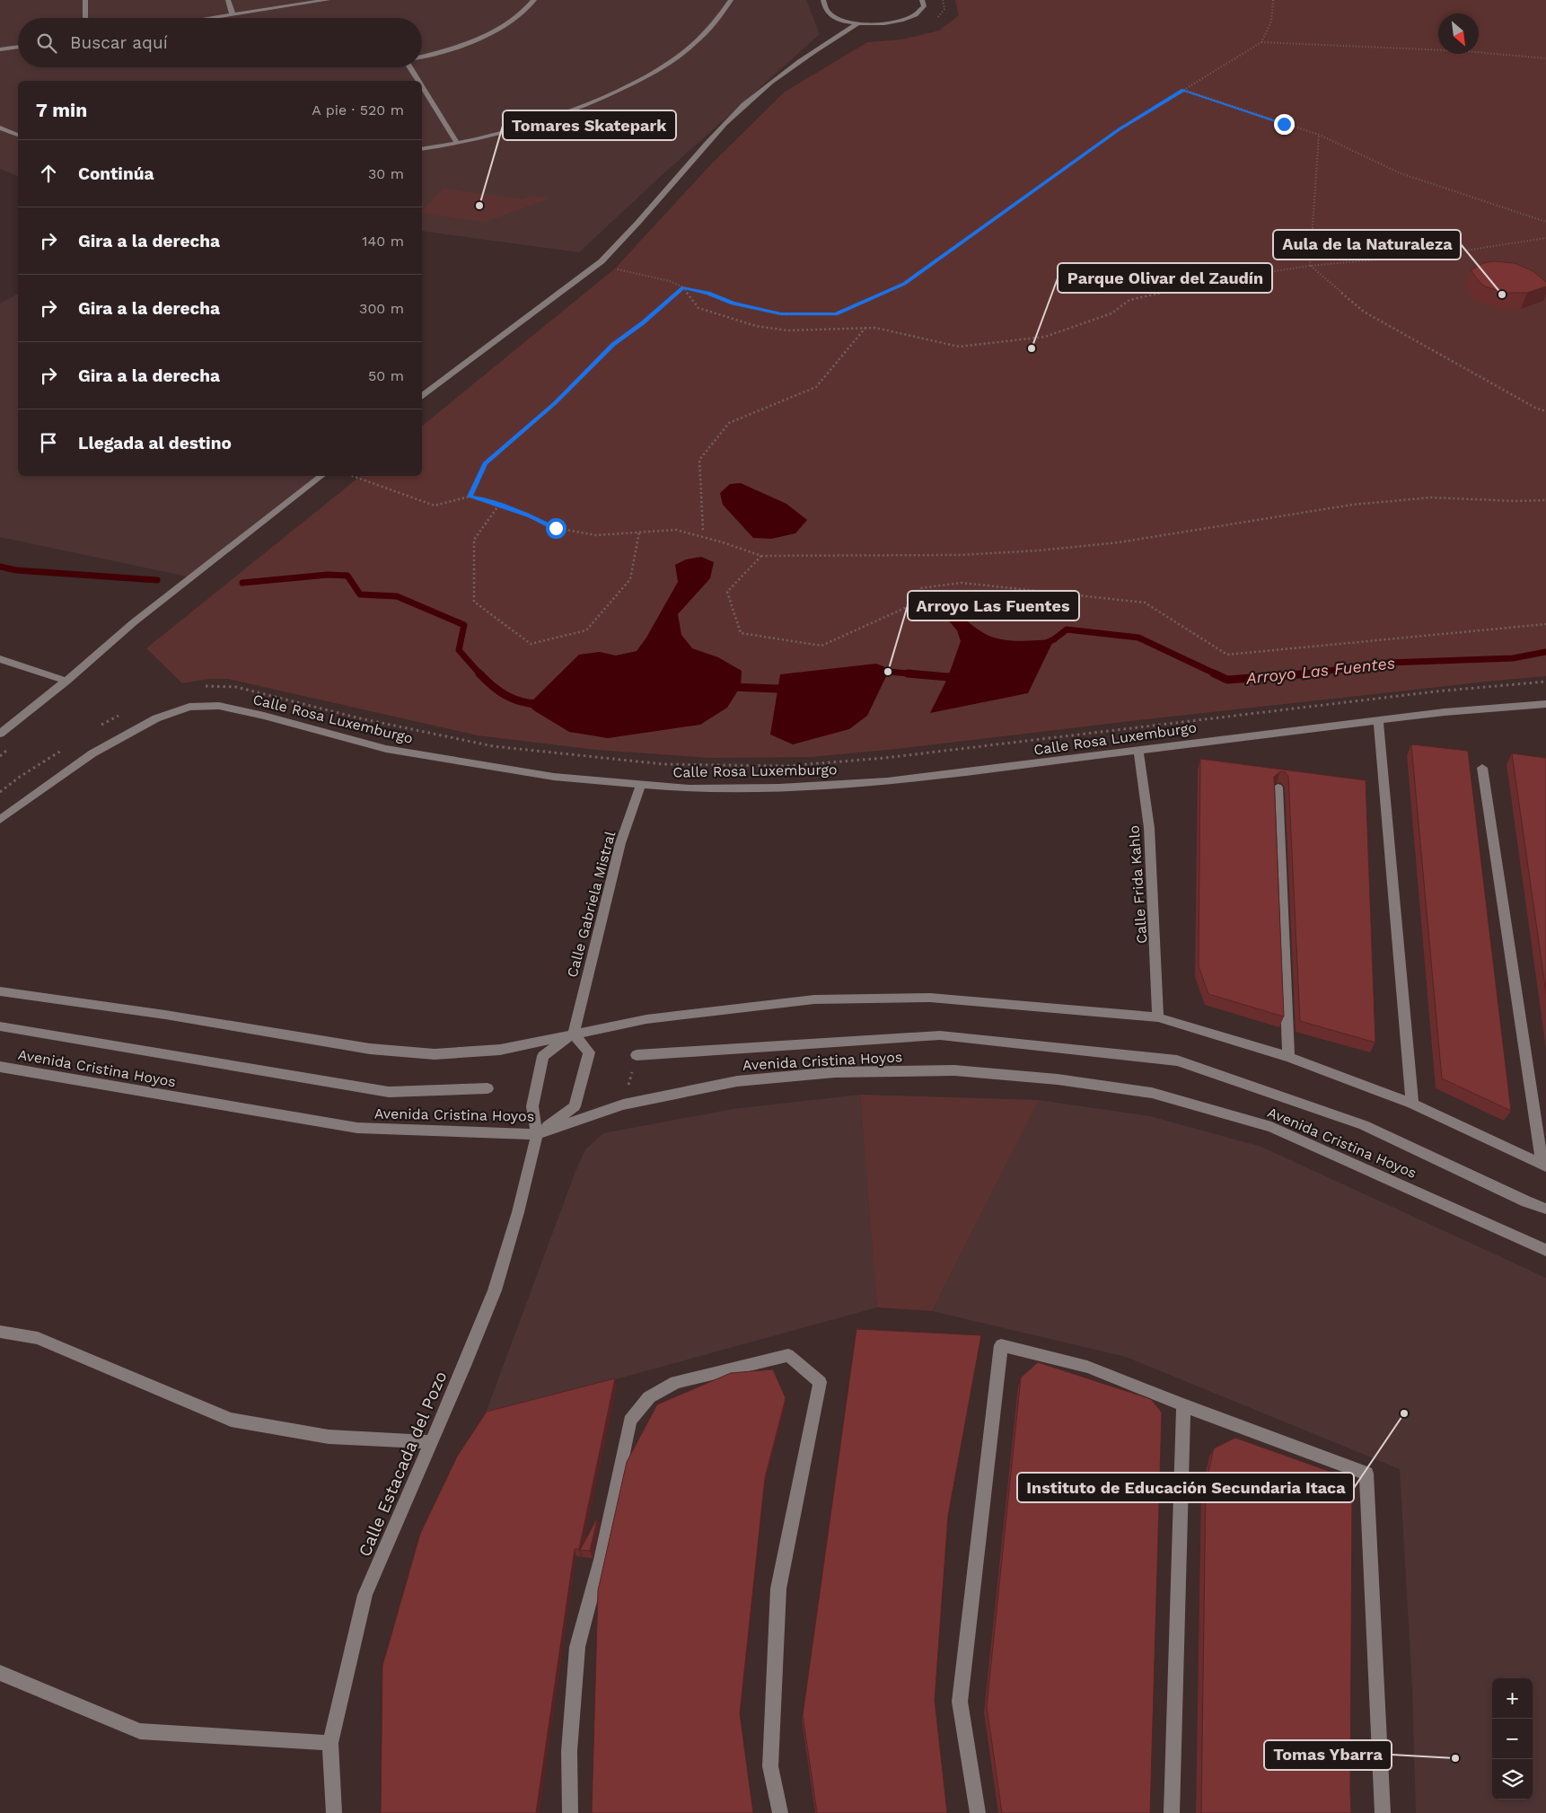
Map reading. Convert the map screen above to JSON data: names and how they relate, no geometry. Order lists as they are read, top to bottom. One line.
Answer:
{"streets":{"street":["Calle Rosa Luxemburgo","Calle Frida Kahlo","Calle Gabriela Mistral","Avenida Cristina Hoyos","Calle Estacada del Pozo"]},"crossings":[["Calle Rosa Luxemburgo","Calle Frida Kahlo"],["Calle Rosa Luxemburgo","Calle Gabriela Mistral"],["Avenida Cristina Hoyos","Calle Estacada del Pozo"]],"water":["Arroyo Las Fuentes"],"places":["Tomares Skatepark","Aula de la Naturaleza","Parque Olivar del Zaudín","Arroyo Las Fuentes","Instituto de Educación Secundaria Itaca","Tomas Ybarra"],"north":"bottom right","page":{"search":"Buscar aquí","heading":["7 min","A pie · 520 m"],"list":[["Continúa","30 m"],["Gira a la derecha","140 m"],["Gira a la derecha","300 m"],["Gira a la derecha","50 m"],"Llegada al destino"],"map_buttons":["+","−"]}}
